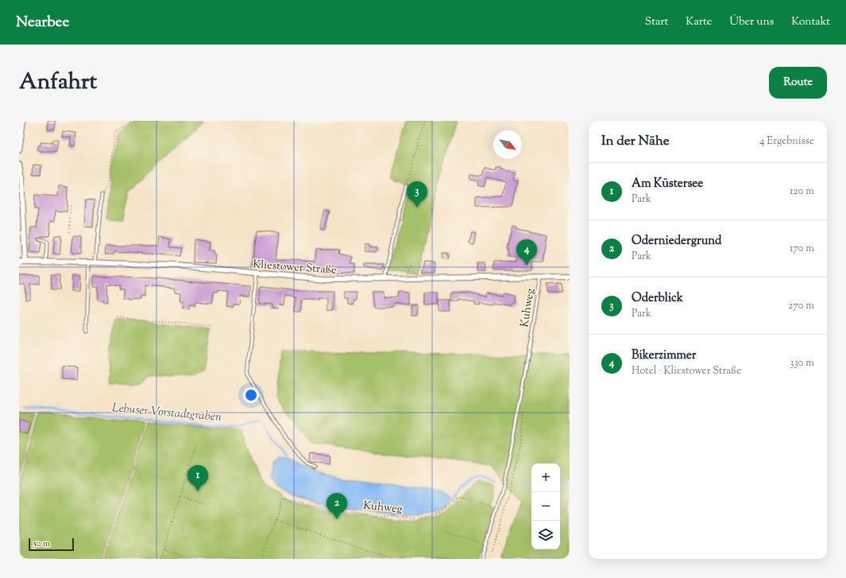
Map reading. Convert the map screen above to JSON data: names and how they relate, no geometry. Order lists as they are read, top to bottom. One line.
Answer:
{"streets":{"street":["Kliestower Straße"],"lane":["Kuhweg"]},"crossings":[["Kliestower Straße","Kuhweg"]],"water":["Lebuser Vorstadtgraben"],"scale_bar":"50 m","north":"bottom right","page":{"header":"Nearbee","nav":["Start","Karte","Über uns","Kontakt"],"title":"Anfahrt","buttons":"Route","heading":["In der Nähe","4 Ergebnisse"],"list":[{"mark":"1","name":"Am Küstersee","note":"Park","value":"120 m"},{"mark":"2","name":"Oderniedergrund","note":"Park","value":"170 m"},{"mark":"3","name":"Oderblick","note":"Park","value":"270 m"},{"mark":"4","name":"Bikerzimmer","note":"Hotel · Kliestower Straße","value":"330 m"}],"pins":["3","4","1","2"],"map_buttons":["+","−"],"scale":"50 m"}}
